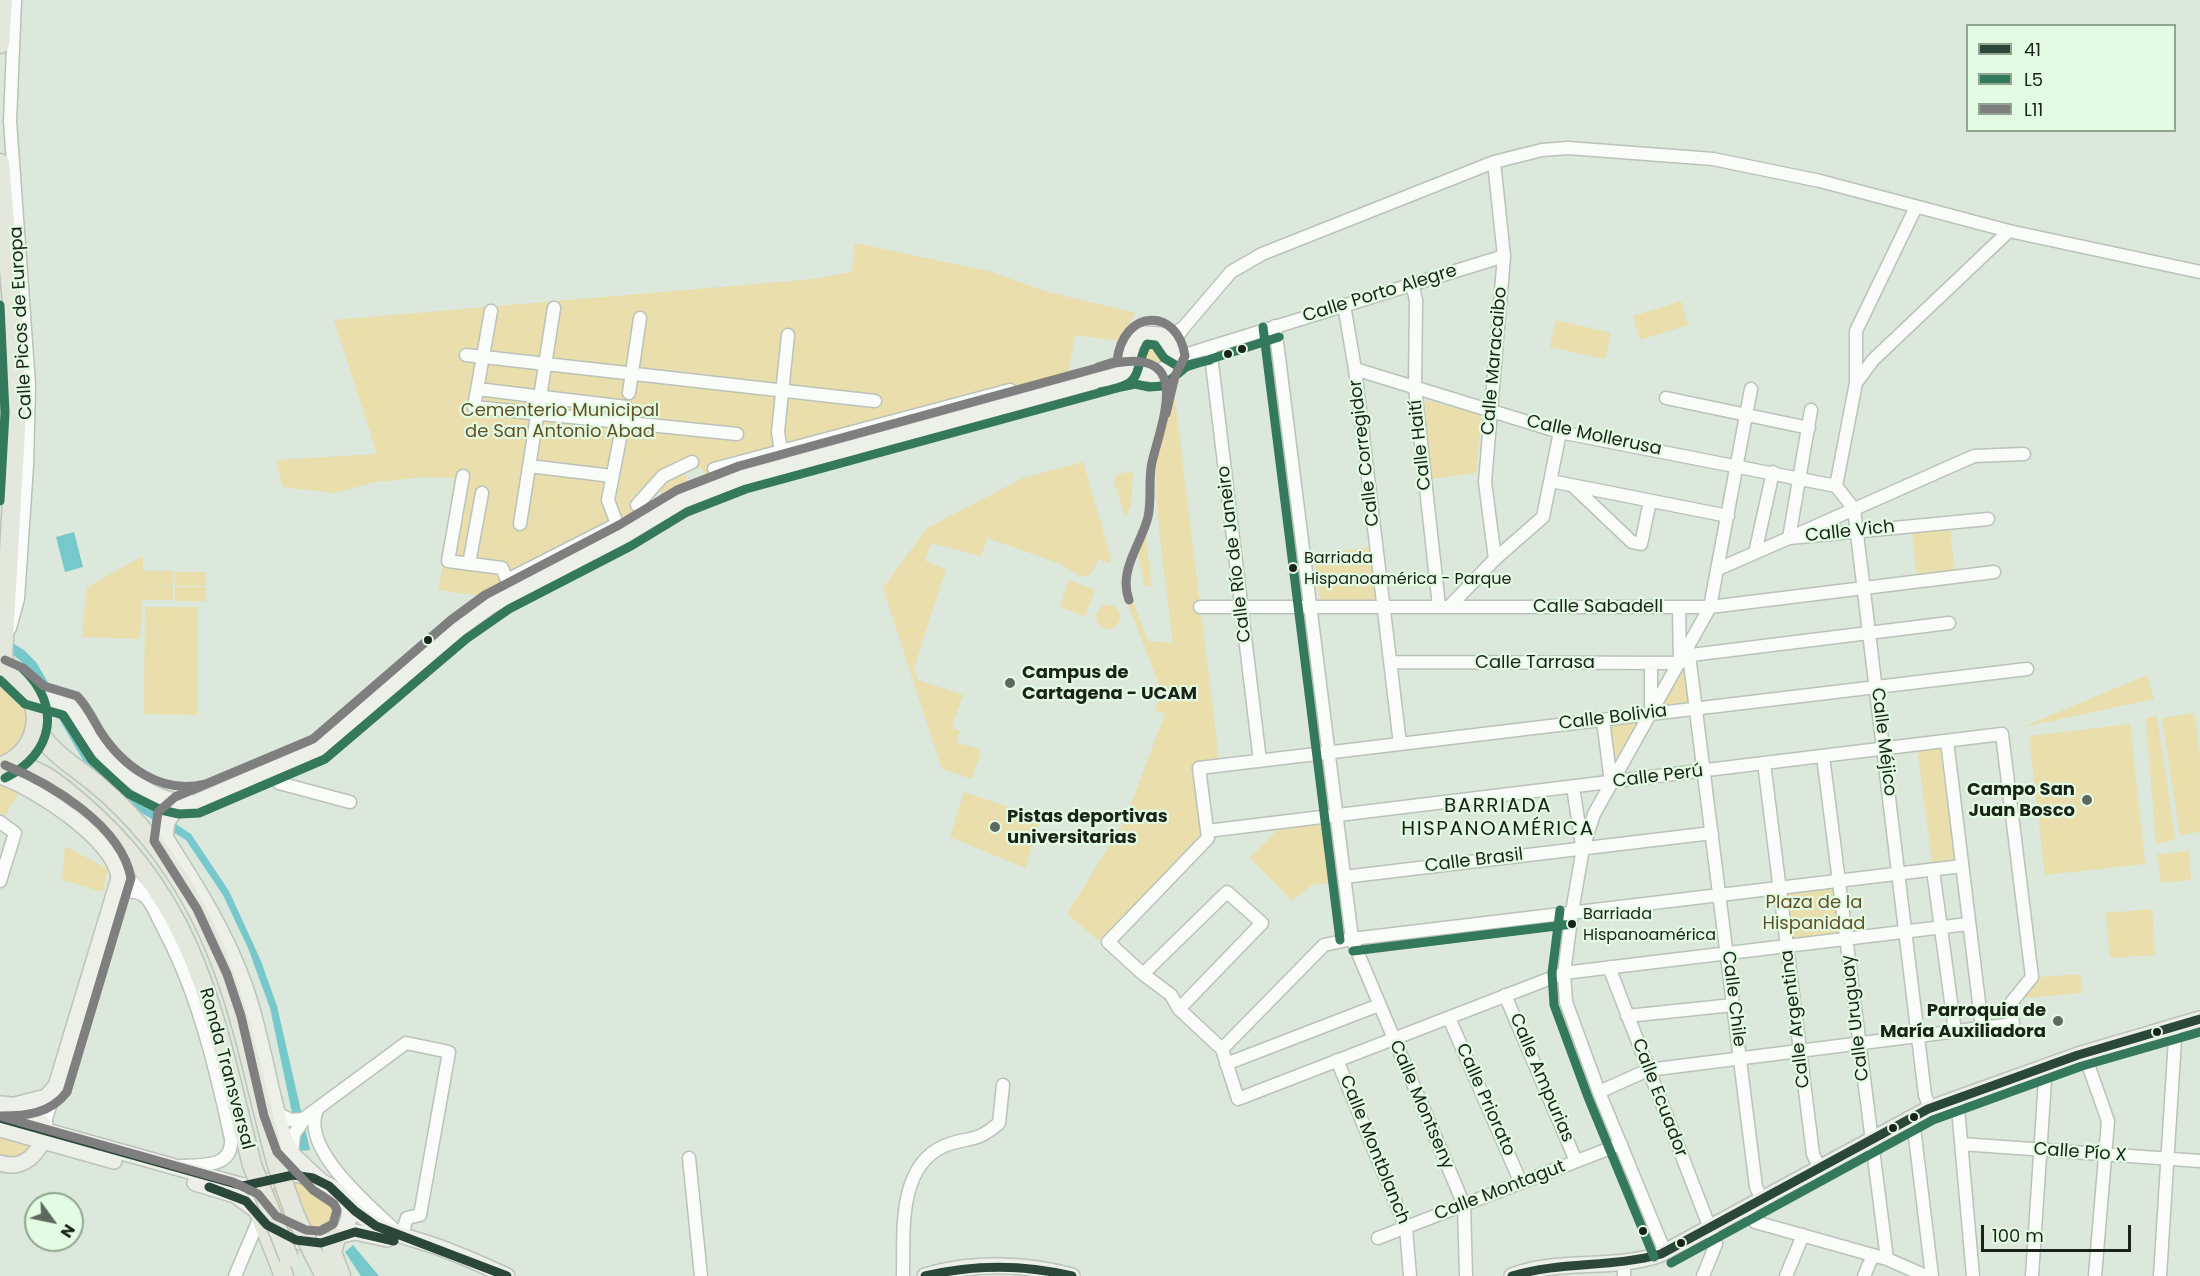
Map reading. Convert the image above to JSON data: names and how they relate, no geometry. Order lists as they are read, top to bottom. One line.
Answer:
{"streets":{"highway":["Ronda Transversal"],"street":["Calle Porto Alegre","Calle Picos de Europa","Calle Maracaibo","Calle Mollerusa","Calle Haití","Calle Corregidor","Calle Vich","Calle Río de Janeiro","Calle Sabadell","Calle Tarrasa","Calle Bolivia","Calle Méjico","Calle Perú","Calle Brasil","Calle Chile","Calle Uruguay","Calle Argentina","Calle Ampurias","Calle Ecuador","Calle Priorato","Calle Montseny","Calle Montblanch","Calle Pío X","Calle Montagut"]},"crossings":[["Calle Porto Alegre","Calle Maracaibo"],["Calle Porto Alegre","Calle Haití"],["Calle Porto Alegre","Calle Corregidor"],["Calle Porto Alegre","Calle Río de Janeiro"],["Calle Porto Alegre","Calle Montseny"],["Calle Maracaibo","Calle Mollerusa"],["Calle Mollerusa","Calle Haití"],["Calle Mollerusa","Calle Corregidor"],["Calle Haití","Calle Sabadell"],["Calle Corregidor","Calle Sabadell"],["Calle Corregidor","Calle Tarrasa"],["Calle Corregidor","Calle Bolivia"],["Calle Vich","Calle Méjico"],["Calle Río de Janeiro","Calle Sabadell"],["Calle Río de Janeiro","Calle Bolivia"],["Calle Sabadell","Calle Méjico"],["Calle Sabadell","Calle Chile"],["Calle Sabadell","Calle Montseny"],["Calle Tarrasa","Calle Méjico"],["Calle Tarrasa","Calle Chile"],["Calle Bolivia","Calle Méjico"],["Calle Bolivia","Calle Perú"],["Calle Bolivia","Calle Chile"],["Calle Bolivia","Calle Montseny"],["Calle Méjico","Calle Perú"],["Calle Perú","Calle Chile"],["Calle Perú","Calle Uruguay"],["Calle Perú","Calle Argentina"],["Calle Perú","Calle Montseny"],["Calle Brasil","Calle Chile"],["Calle Brasil","Calle Montseny"],["Calle Ampurias","Calle Montagut"],["Calle Priorato","Calle Montagut"],["Calle Montseny","Calle Montagut"],["Calle Montblanch","Calle Montagut"]],"districts":["BARRIADA HISPANOAMÉRICA"],"parks":["Cementerio Municipal de San Antonio Abad","Plaza de la Hispanidad"],"places":["Barriada Hispanoamérica - Parque","Campus de Cartagena - UCAM","Campo San Juan Bosco","Pistas deportivas universitarias","Barriada Hispanoamérica","Parroquia de María Auxiliadora"],"lines":["transit line L5","transit line L11","transit line 41"],"legend":["41","L5","L11"],"scale_bar":"100 m","north":"bottom right"}
